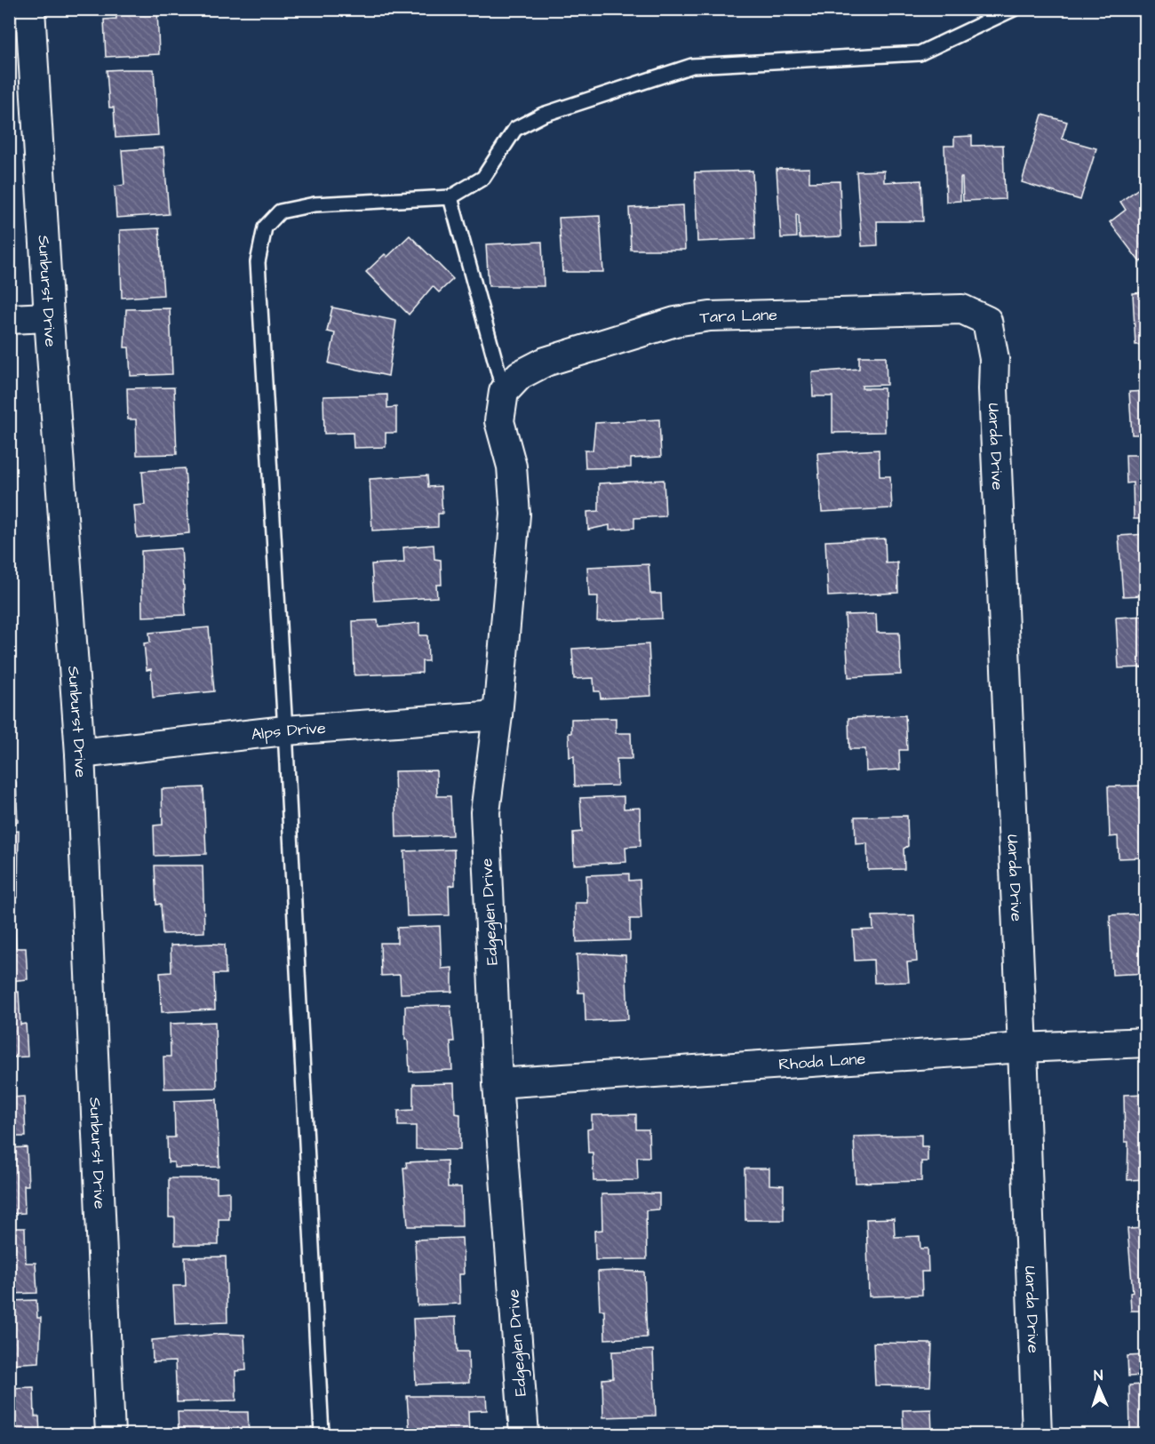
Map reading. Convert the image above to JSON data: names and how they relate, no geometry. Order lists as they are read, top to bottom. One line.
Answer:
{"streets":{"street":["Sunburst Drive","Tara Lane","Uarda Drive","Alps Drive","Edgeglen Drive","Rhoda Lane"]},"crossings":[["Sunburst Drive","Alps Drive"],["Tara Lane","Uarda Drive"],["Tara Lane","Edgeglen Drive"],["Uarda Drive","Rhoda Lane"],["Alps Drive","Edgeglen Drive"],["Edgeglen Drive","Rhoda Lane"]],"north":"top"}
